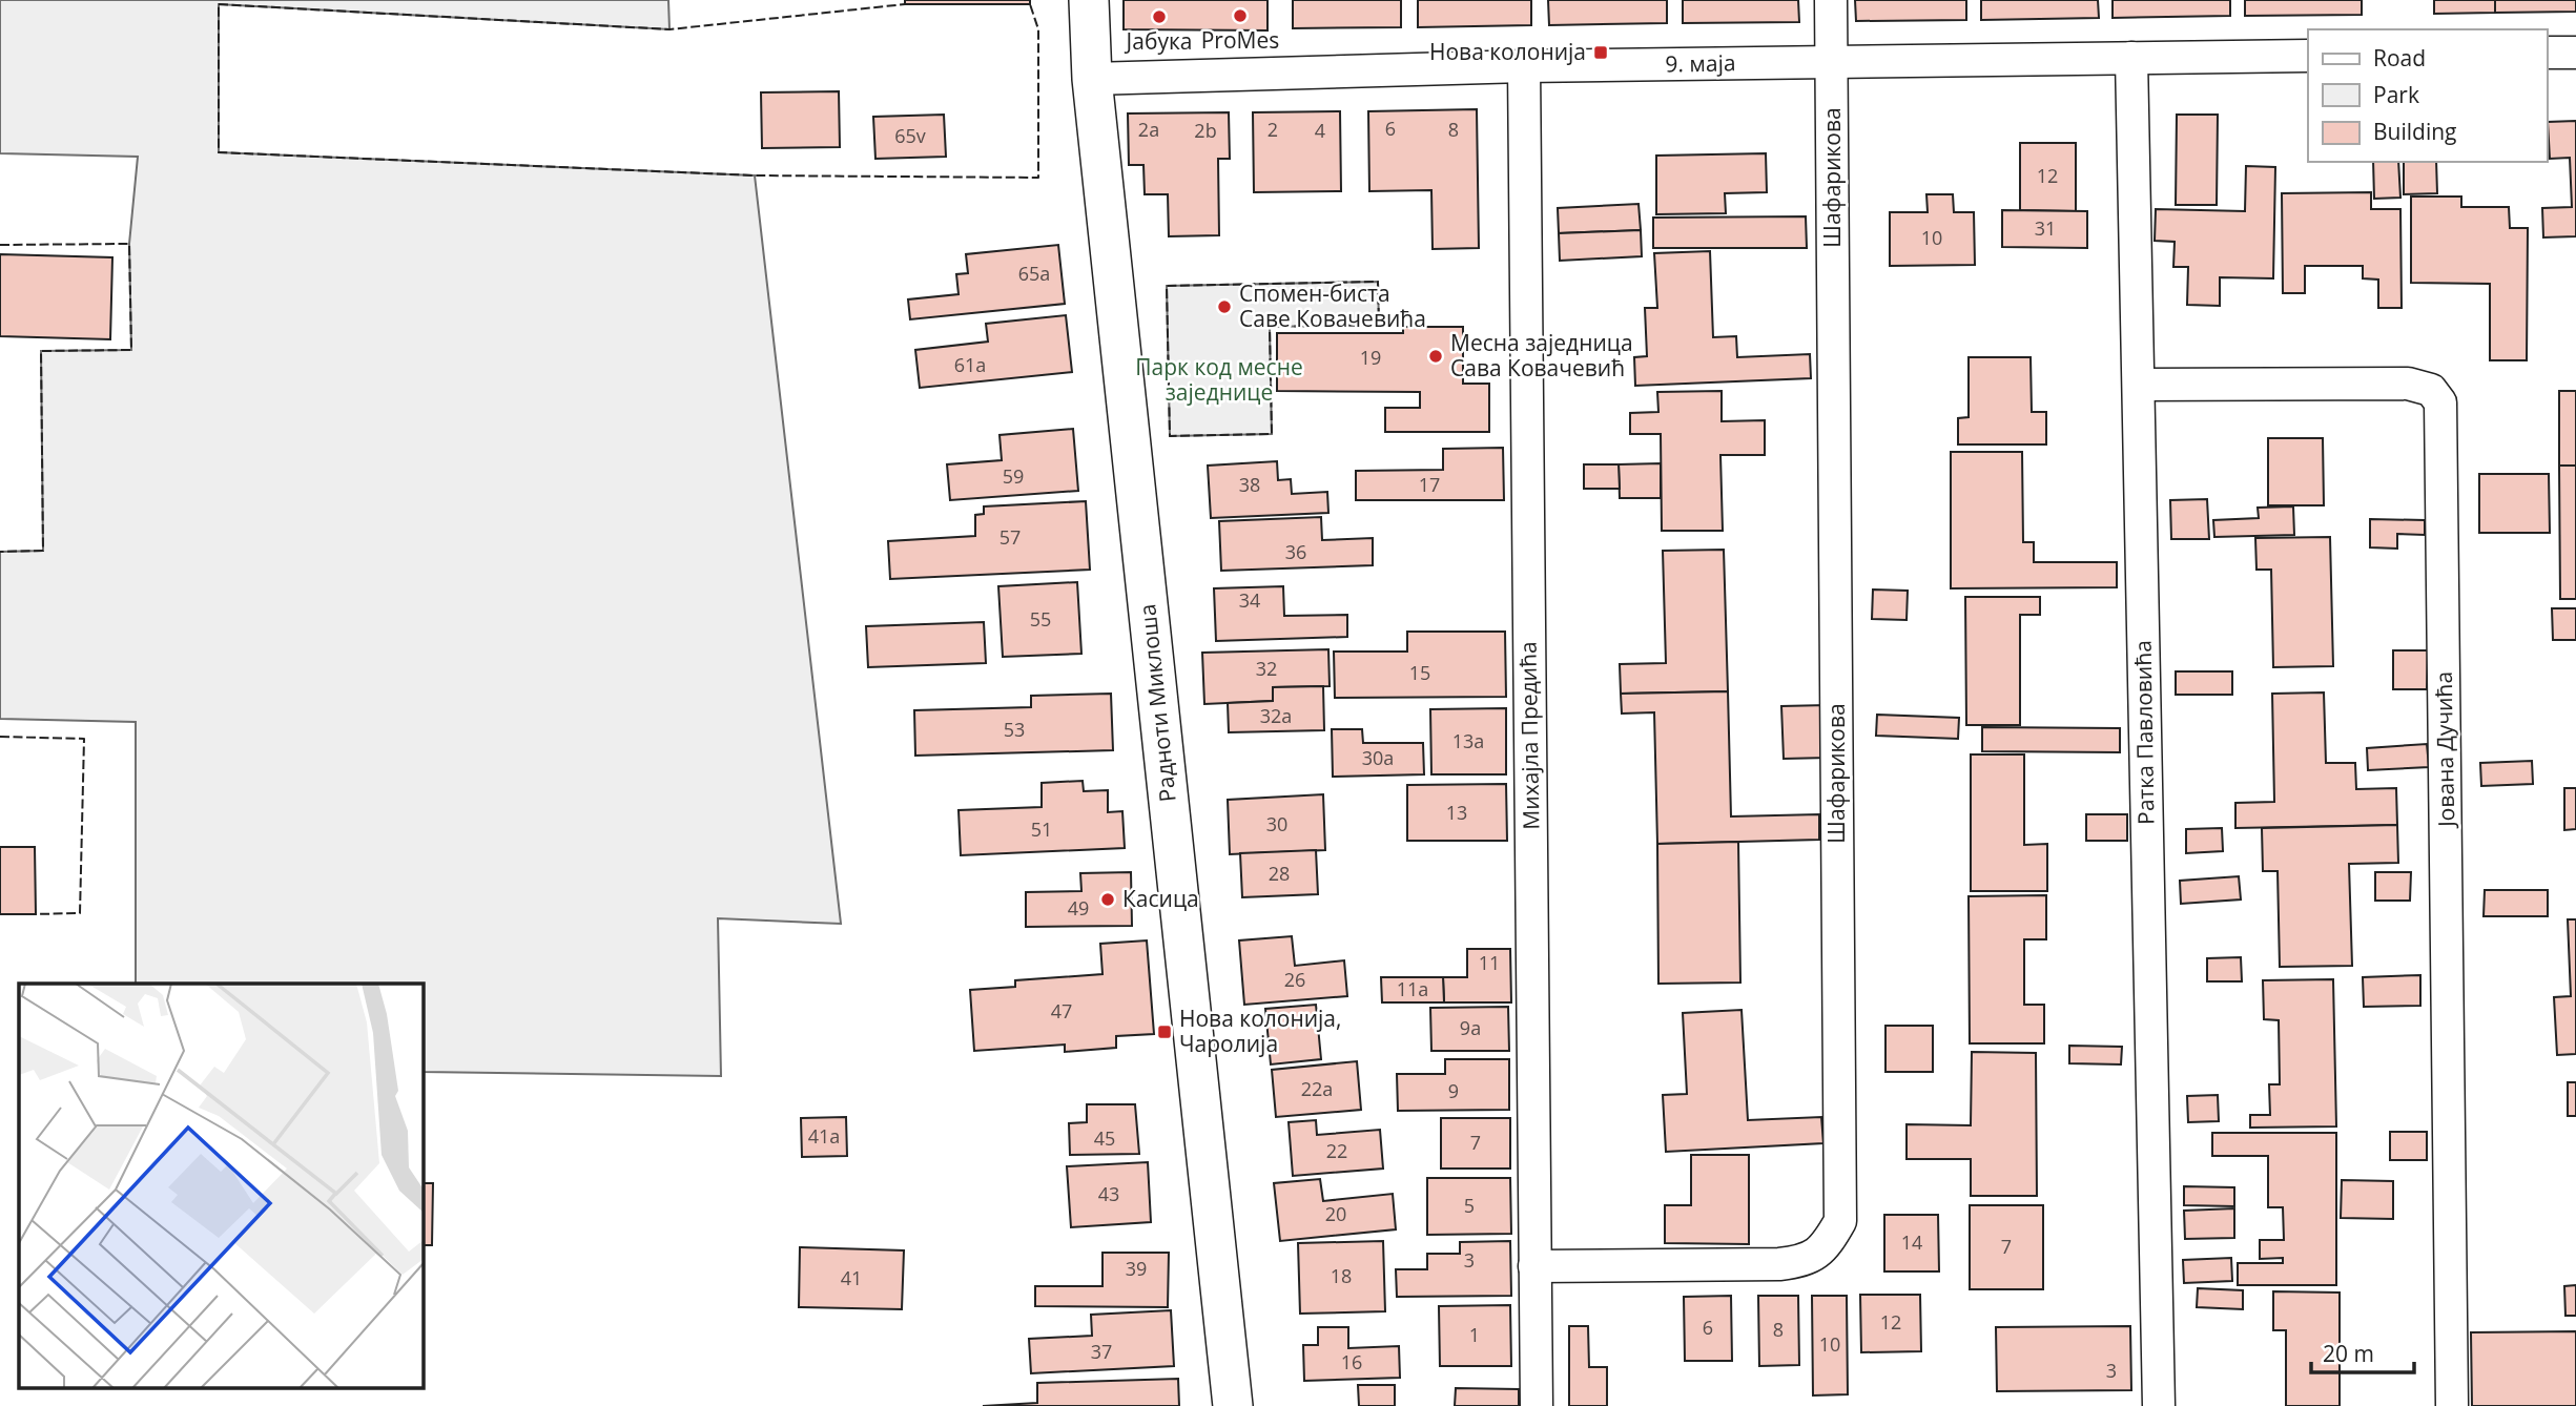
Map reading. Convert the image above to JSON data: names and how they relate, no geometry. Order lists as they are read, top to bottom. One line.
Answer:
{"streets":{"street":["9. маја","Шафарикова","Радноти Миклоша","Ратка Павловића","Михајла Предића","Јована Дучића"]},"crossings":[["9. маја","Шафарикова"],["9. маја","Радноти Миклоша"],["9. маја","Ратка Павловића"],["9. маја","Михајла Предића"],["Шафарикова","Михајла Предића"],["Ратка Павловића","Јована Дучића"]],"parks":["Парк код месне заједнице"],"places":{"other":["ProMes","Јабука","Спомен-биста Саве Ковачевића","Месна заједница Сава Ковачевић","Касица"],"transit":["Нова колонија","Нова колонија, Чаролија"]},"house_numbers":["6","2a","2","8","2b","4","65v","12","31","10","65a","19","61a","59","38","17","57","36","34","55","32","15","32a","53","13a","30a","13","30","51","28","49","11","26","11a","47","9a","22a","9","41a","45","7","22","43","5","20","14","7","3","39","18","41","12","6","8","1","10","37","16","3"],"legend":["Road","Park","Building"],"scale_bar":"20 m"}
